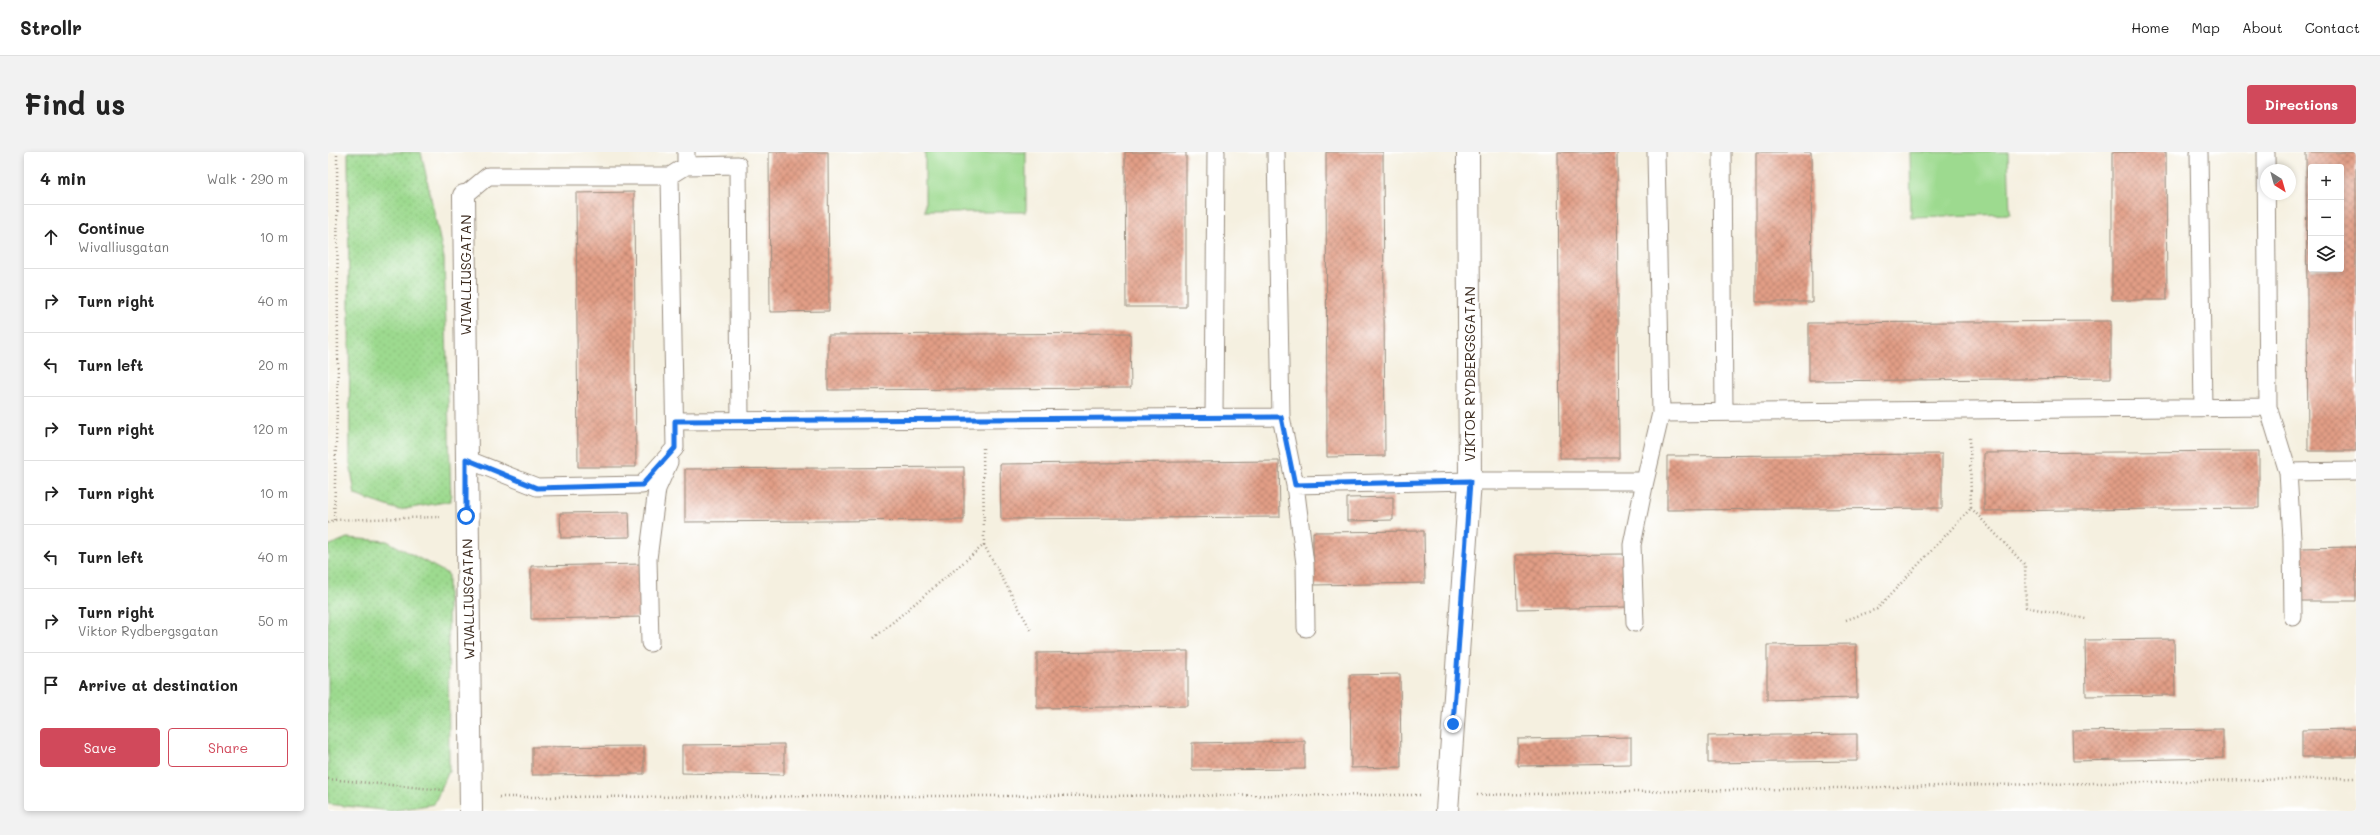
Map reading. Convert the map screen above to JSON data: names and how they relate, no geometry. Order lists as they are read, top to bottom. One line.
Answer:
{"streets":{"street":["WIVALLIUSGATAN","VIKTOR RYDBERGSGATAN"]},"north":"bottom right","page":{"header":"Strollr","nav":["Home","Map","About","Contact"],"buttons":["Directions",["Save","Share"]],"title":"Find us","heading":["4 min","Walk · 290 m"],"map_buttons":["+","−"],"list":[["Continue","Wivalliusgatan","10 m"],["Turn right","40 m"],["Turn left","20 m"],["Turn right","120 m"],["Turn right","10 m"],["Turn left","40 m"],["Turn right","Viktor Rydbergsgatan","50 m"],"Arrive at destination"]}}
